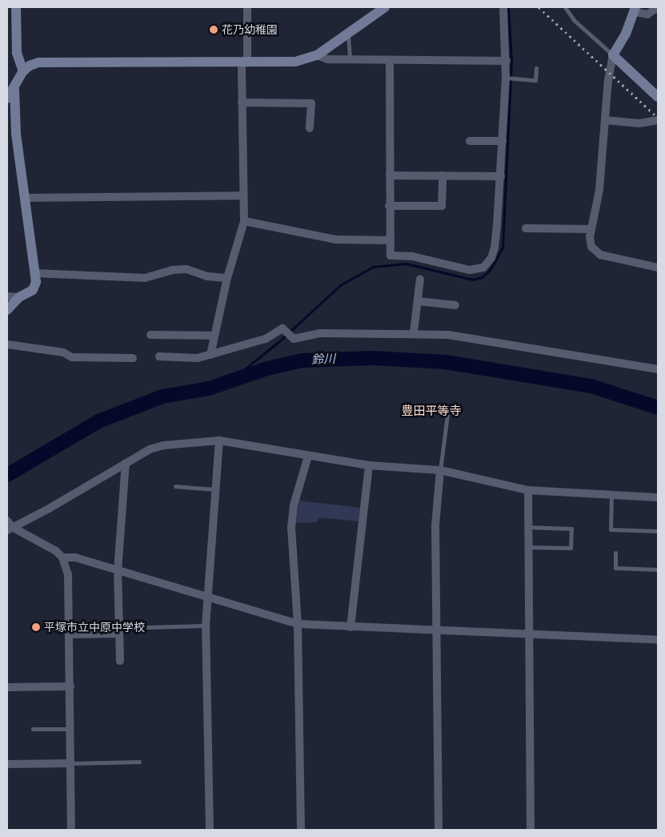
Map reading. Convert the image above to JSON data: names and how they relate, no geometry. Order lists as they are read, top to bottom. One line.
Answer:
{"districts":["豊田平等寺"],"water":["鈴川"],"places":["花乃幼稚園","平塚市立中原中学校"]}
